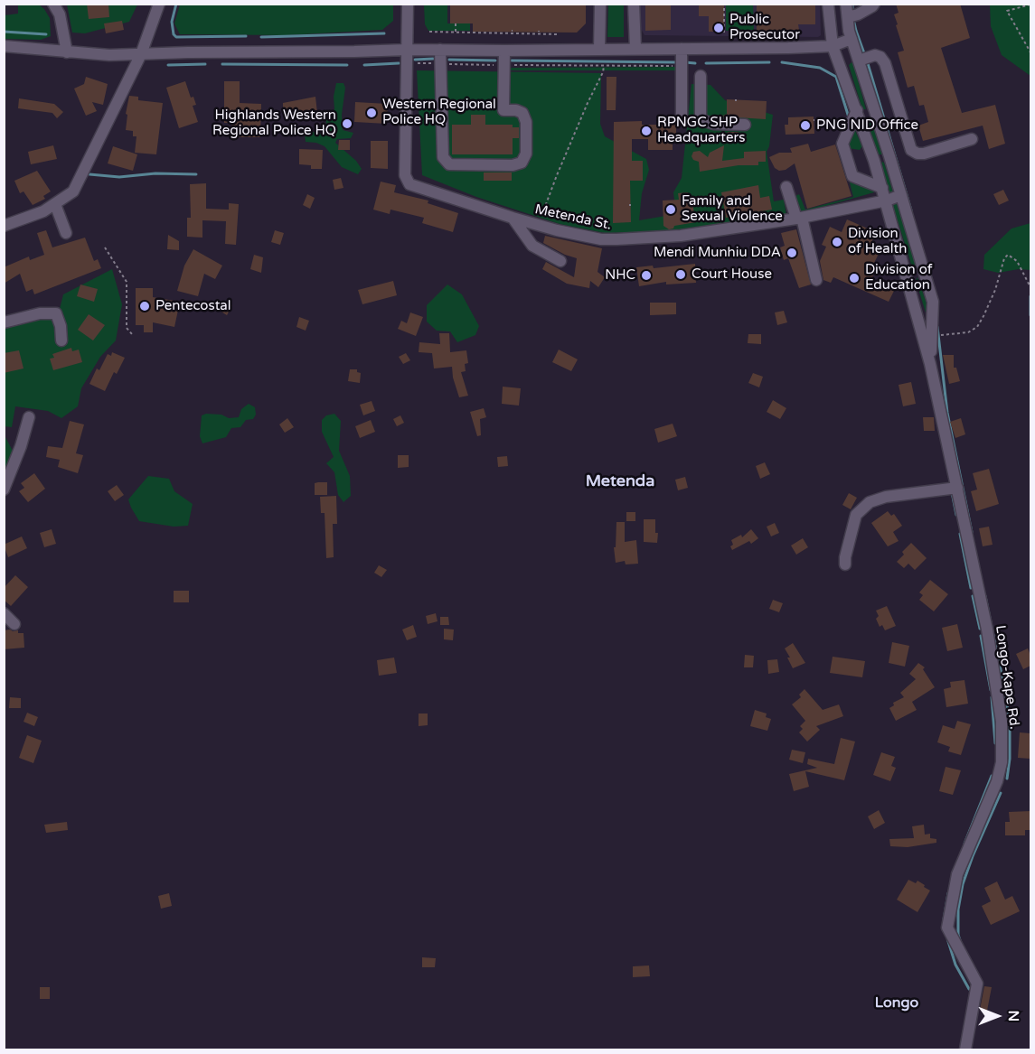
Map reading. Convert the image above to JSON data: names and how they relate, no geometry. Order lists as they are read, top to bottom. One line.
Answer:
{"streets":{"street":["Metenda St.","Longo-Kape Rd."]},"districts":["Metenda","Longo"],"places":["Public Prosecutor","Western Regional Police HQ","Highlands Western Regional Police HQ","PNG NID Office","RPNGC SHP Headquarters","Family and Sexual Violence","Division of Health","Mendi Munhiu DDA","Court House","NHC","Division of Education","Pentecostal"],"north":"right"}
